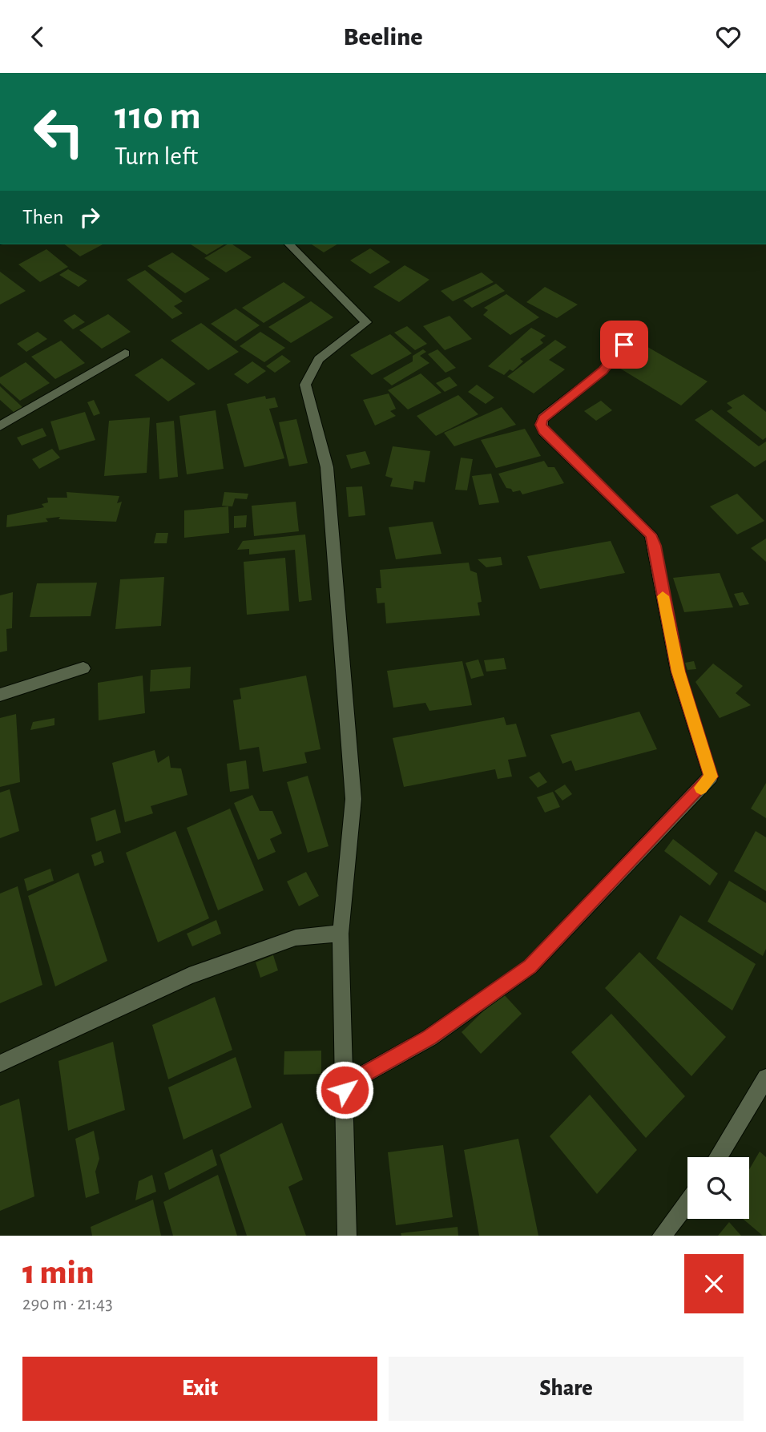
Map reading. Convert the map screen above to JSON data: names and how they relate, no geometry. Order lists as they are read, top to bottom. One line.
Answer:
{"page":{"header":"Beeline","turn":["110 m","Turn left"],"then":"Then","heading":["1 min","290 m · 21:43"],"buttons":["Exit","Share"]}}
